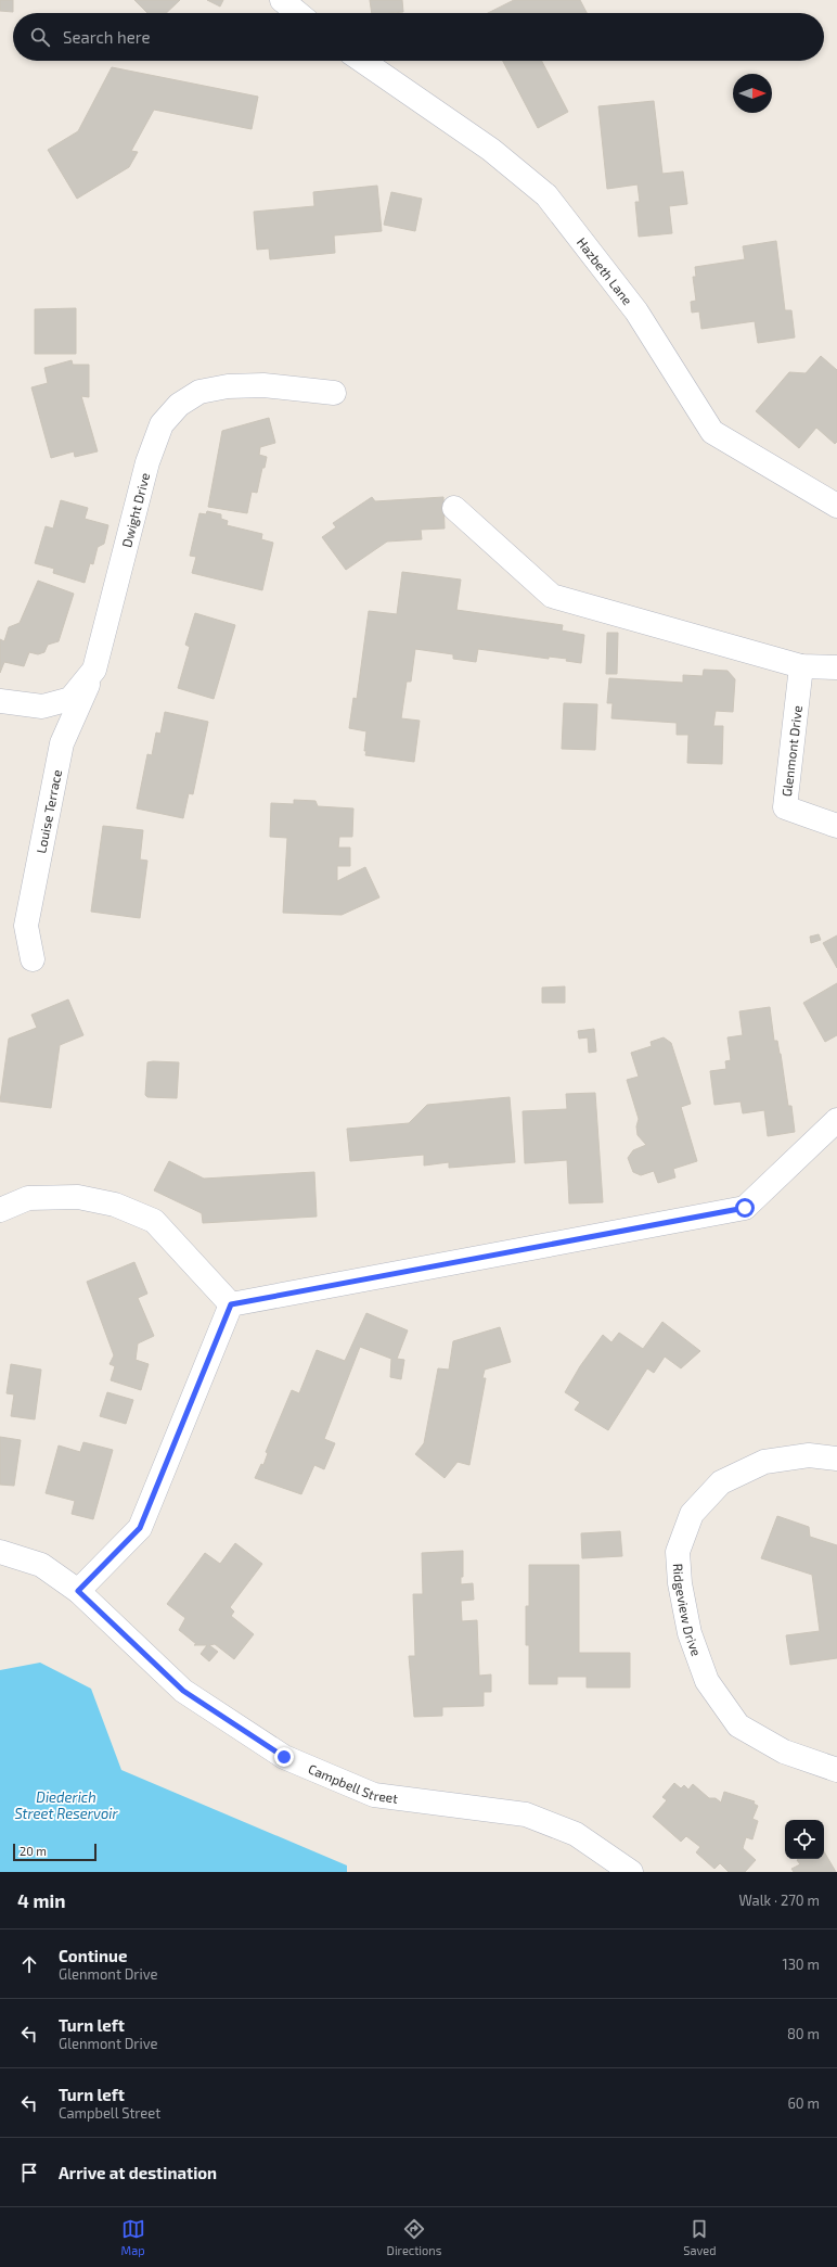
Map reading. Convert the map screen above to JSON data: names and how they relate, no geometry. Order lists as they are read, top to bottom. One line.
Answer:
{"streets":{"street":["Hazbeth Lane","Dwight Drive","Glenmont Drive","Louise Terrace","Ridgeview Drive","Campbell Street"]},"crossings":[["Dwight Drive","Louise Terrace"]],"water":["Diederich Street Reservoir"],"scale_bar":"20 m","north":"right","page":{"search":"Search here","scale":"20 m","heading":["4 min","Walk · 270 m"],"list":[["Continue","Glenmont Drive","130 m"],["Turn left","Glenmont Drive","80 m"],["Turn left","Campbell Street","60 m"],"Arrive at destination"],"nav":["Map","Directions","Saved"]}}
